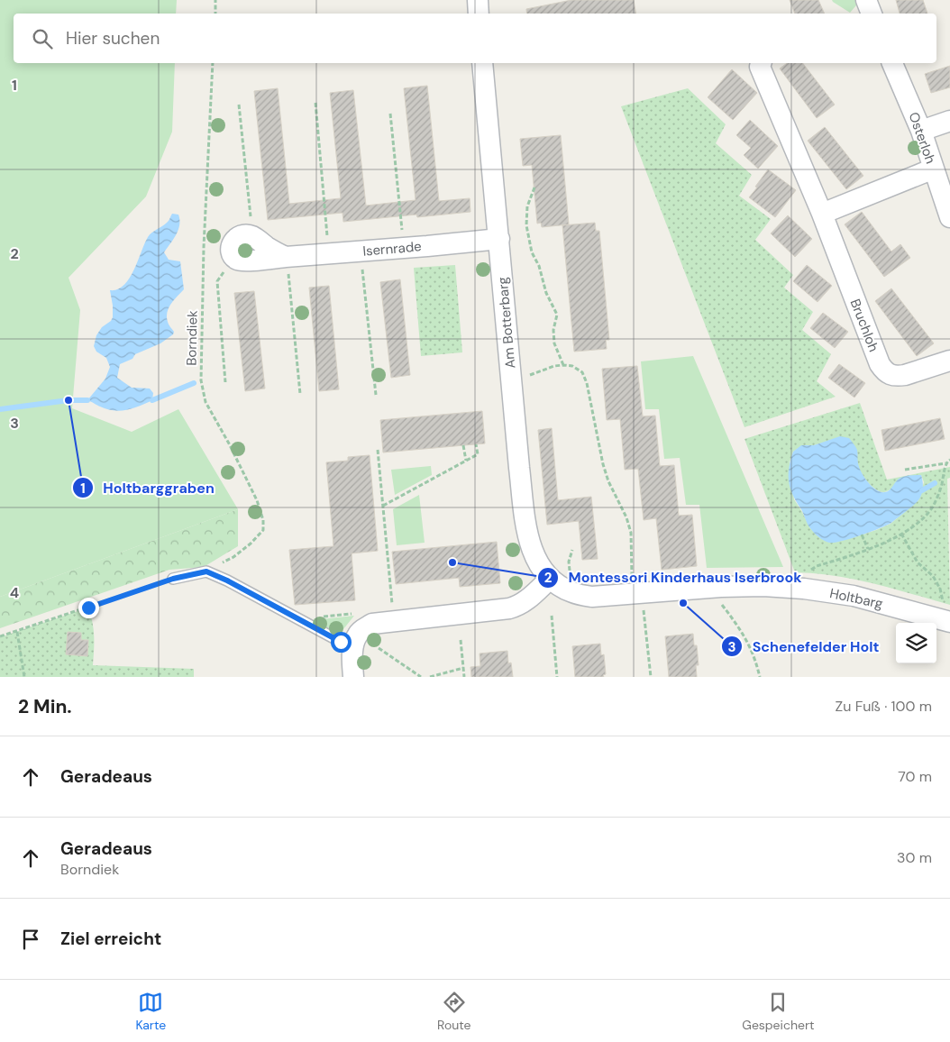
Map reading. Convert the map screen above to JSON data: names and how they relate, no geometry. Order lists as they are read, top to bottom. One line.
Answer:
{"streets":{"street":["Osterloh","Isernrade","Am Botterbarg","Bruchloh","Holtbarg"],"path":["Borndiek"]},"crossings":[["Isernrade","Am Botterbarg"],["Am Botterbarg","Holtbarg"]],"places":["Holtbarggraben","Montessori Kinderhaus Iserbrook","Schenefelder Holt"],"page":{"search":"Hier suchen","heading":["2 Min.","Zu Fuß · 100 m"],"list":[["Geradeaus","70 m"],["Geradeaus","Borndiek","30 m"],"Ziel erreicht"],"nav":["Karte","Route","Gespeichert"]},"grid":{"rows":["1","2","3","4"]}}
